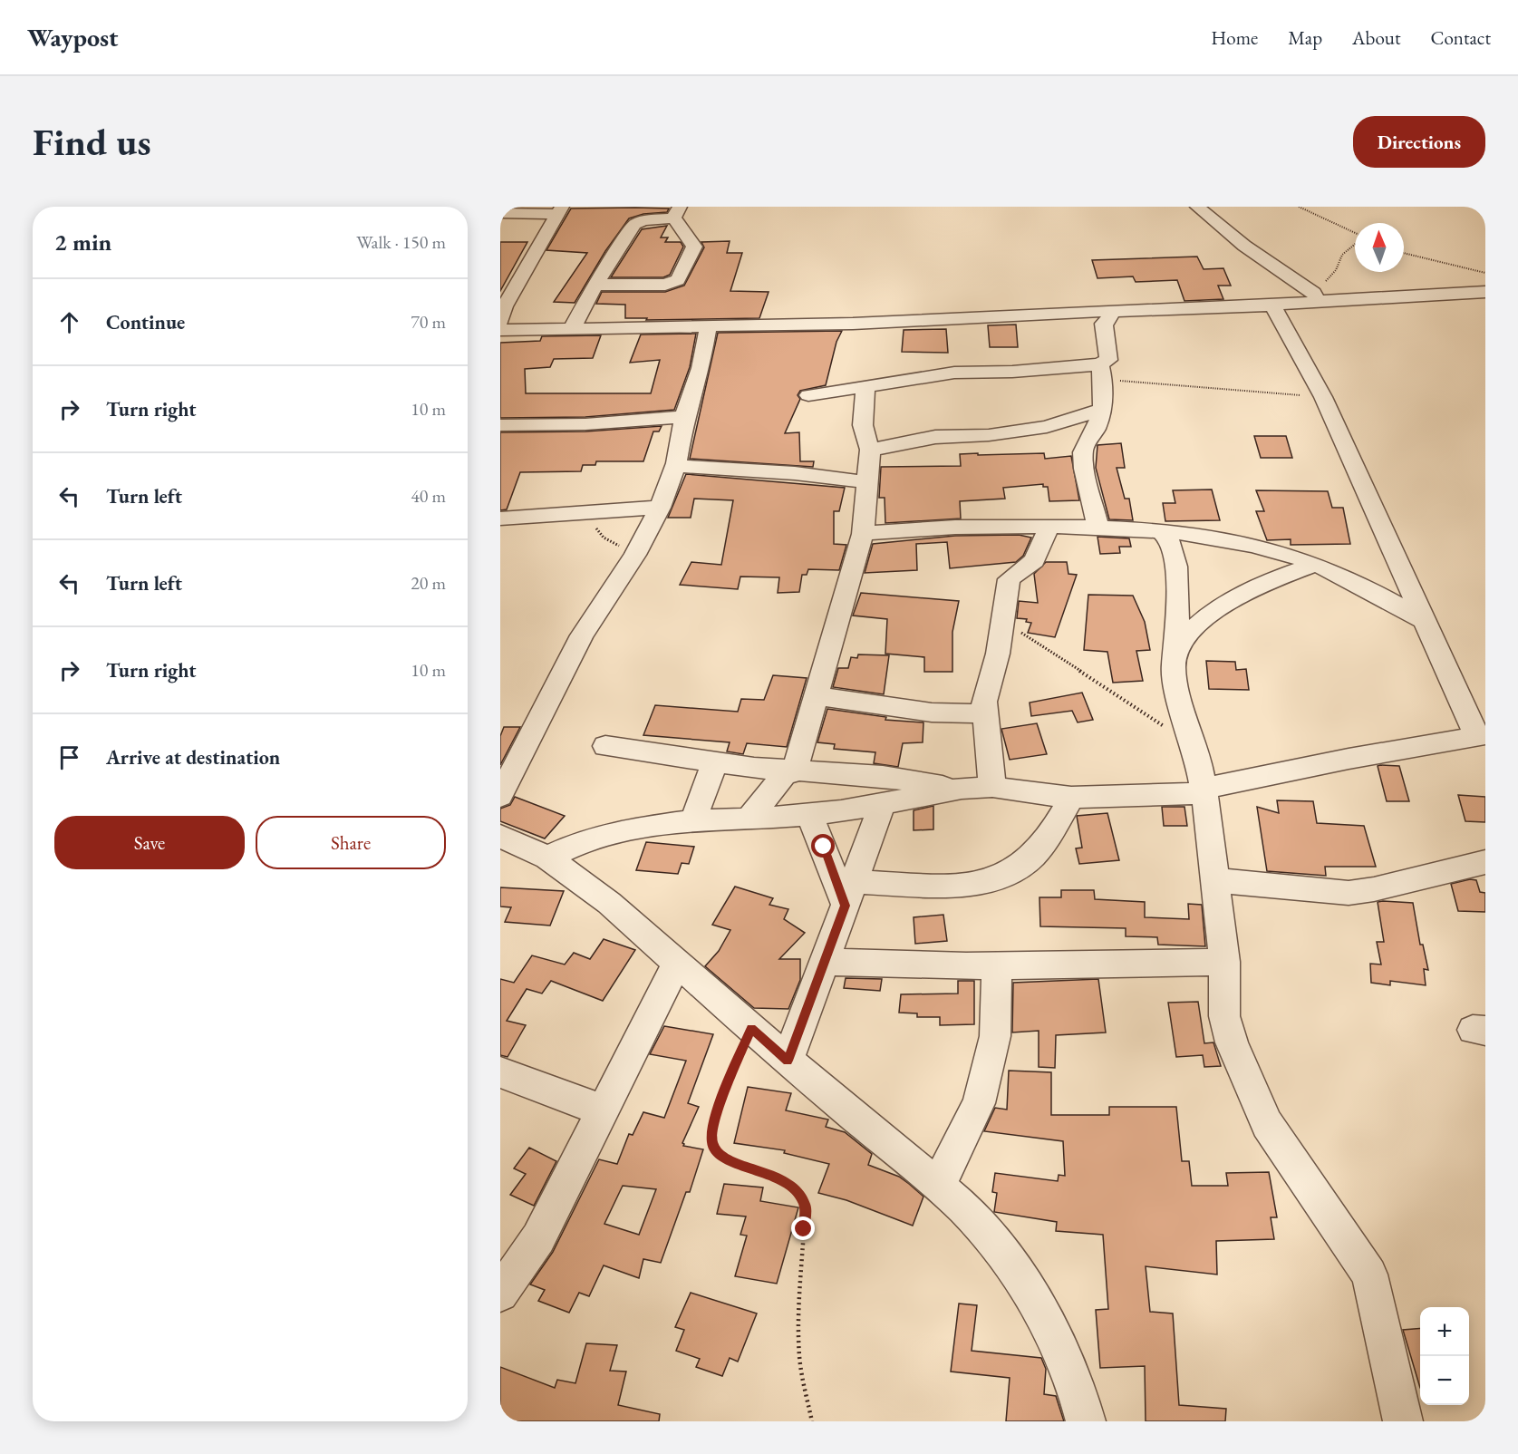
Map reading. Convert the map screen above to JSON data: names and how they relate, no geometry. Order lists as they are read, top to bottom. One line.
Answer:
{"north":"top","page":{"header":"Waypost","nav":["Home","Map","About","Contact"],"buttons":["Directions",["Save","Share"]],"title":"Find us","heading":["2 min","Walk · 150 m"],"list":[["Continue","70 m"],["Turn right","10 m"],["Turn left","40 m"],["Turn left","20 m"],["Turn right","10 m"],"Arrive at destination"],"map_buttons":["+","−"]}}
